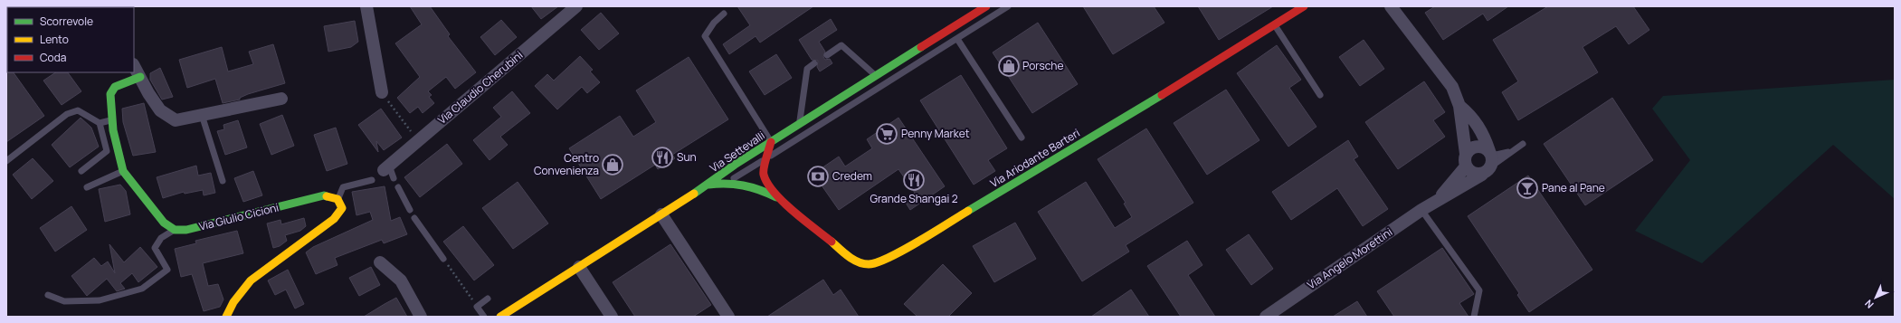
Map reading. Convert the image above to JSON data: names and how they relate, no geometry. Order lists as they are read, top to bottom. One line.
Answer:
{"streets":{"main road":["Via Settevalli","Via Ariodante Barteri","Via Giulio Cicioni"],"street":["Via Claudio Cherubini","Via Angelo Morettini"]},"places":{"shop":["Porsche","Centro Convenienza"],"supermarket":["Penny Market"],"restaurant":["Sun","Grande Shangai 2"],"bank":["Credem"],"bar":["Pane al Pane"]},"legend":["Scorrevole","Lento","Coda"],"north":"bottom left"}
